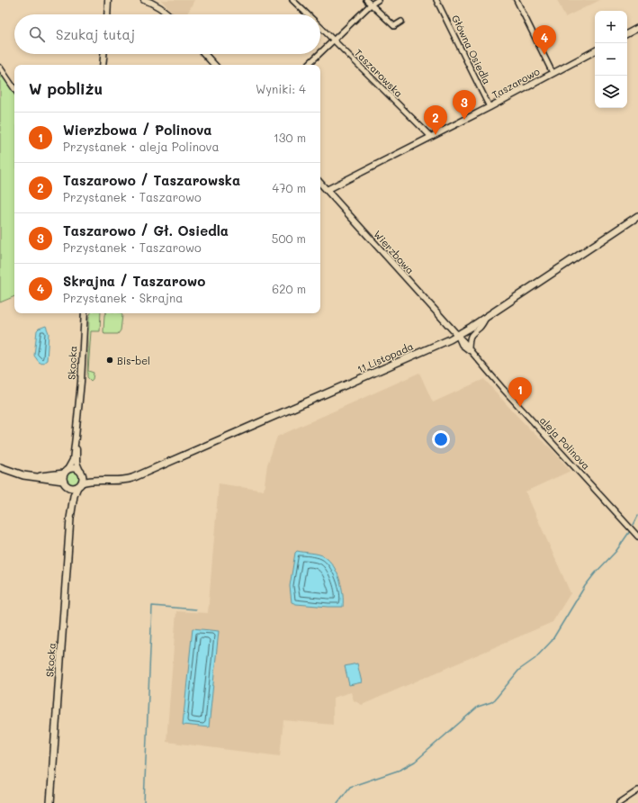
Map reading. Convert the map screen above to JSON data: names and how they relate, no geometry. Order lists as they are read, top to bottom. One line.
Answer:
{"streets":{"main road":["11 Listopada","Skocka"],"street":["Główna Osiedla","Taszarowska","Taszarowo","Wierzbowa","aleja Polinova"]},"crossings":[["Główna Osiedla","Taszarowo"],["Taszarowska","Taszarowo"],["Taszarowo","Wierzbowa"],["Wierzbowa","11 Listopada"],["Wierzbowa","aleja Polinova"],["11 Listopada","Skocka"],["11 Listopada","aleja Polinova"]],"places":["Bis-bel"],"page":{"map_buttons":["+","−"],"search":"Szukaj tutaj","pins":["4","3","2","1"],"heading":["W pobliżu","Wyniki: 4"],"list":[{"mark":"1","name":"Wierzbowa / Polinova","note":"Przystanek · aleja Polinova","value":"130 m"},{"mark":"2","name":"Taszarowo / Taszarowska","note":"Przystanek · Taszarowo","value":"470 m"},{"mark":"3","name":"Taszarowo / Gł. Osiedla","note":"Przystanek · Taszarowo","value":"500 m"},{"mark":"4","name":"Skrajna / Taszarowo","note":"Przystanek · Skrajna","value":"620 m"}]}}
